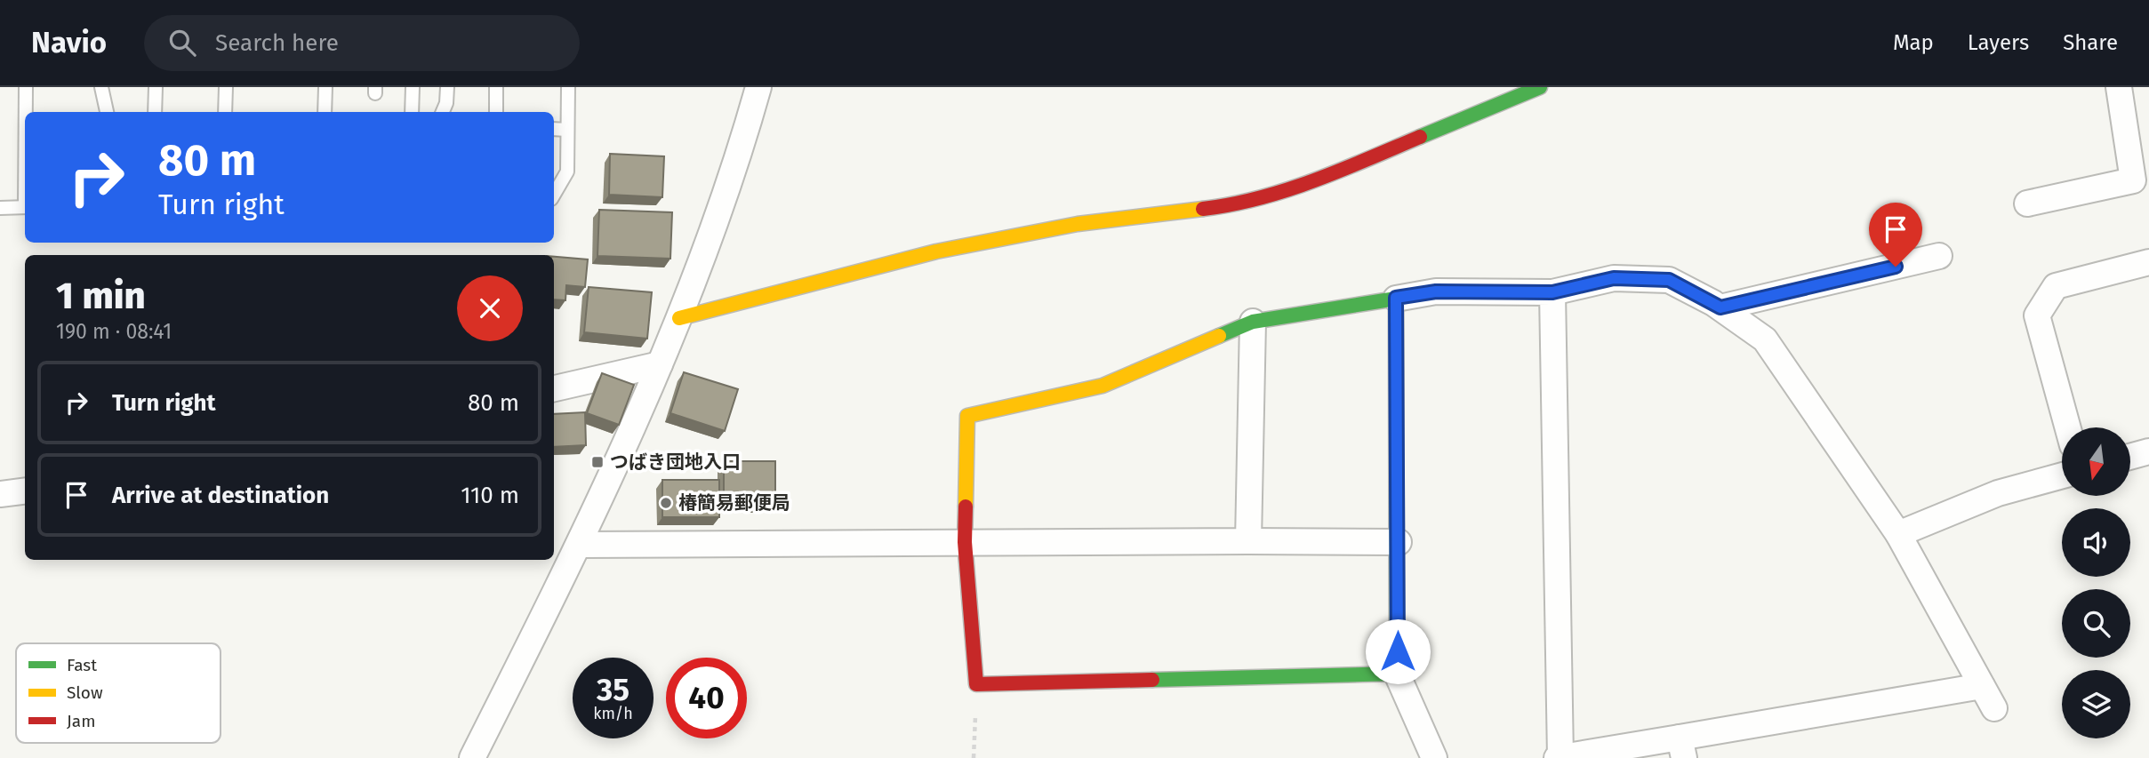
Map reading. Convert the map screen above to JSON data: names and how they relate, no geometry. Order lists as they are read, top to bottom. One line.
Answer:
{"places":{"transit":["つばき団地入口"],"other":["椿簡易郵便局"]},"legend":["Fast","Slow","Jam"],"north":"bottom","page":{"header":"Navio","search":"Search here","nav":["Map","Layers","Share"],"turn":["80 m","Turn right"],"heading":["1 min","190 m · 08:41"],"list":[{"name":"Turn right","value":"80 m"},{"name":"Arrive at destination","value":"110 m"}],"speed":"35 km/h","limit":"40"}}
